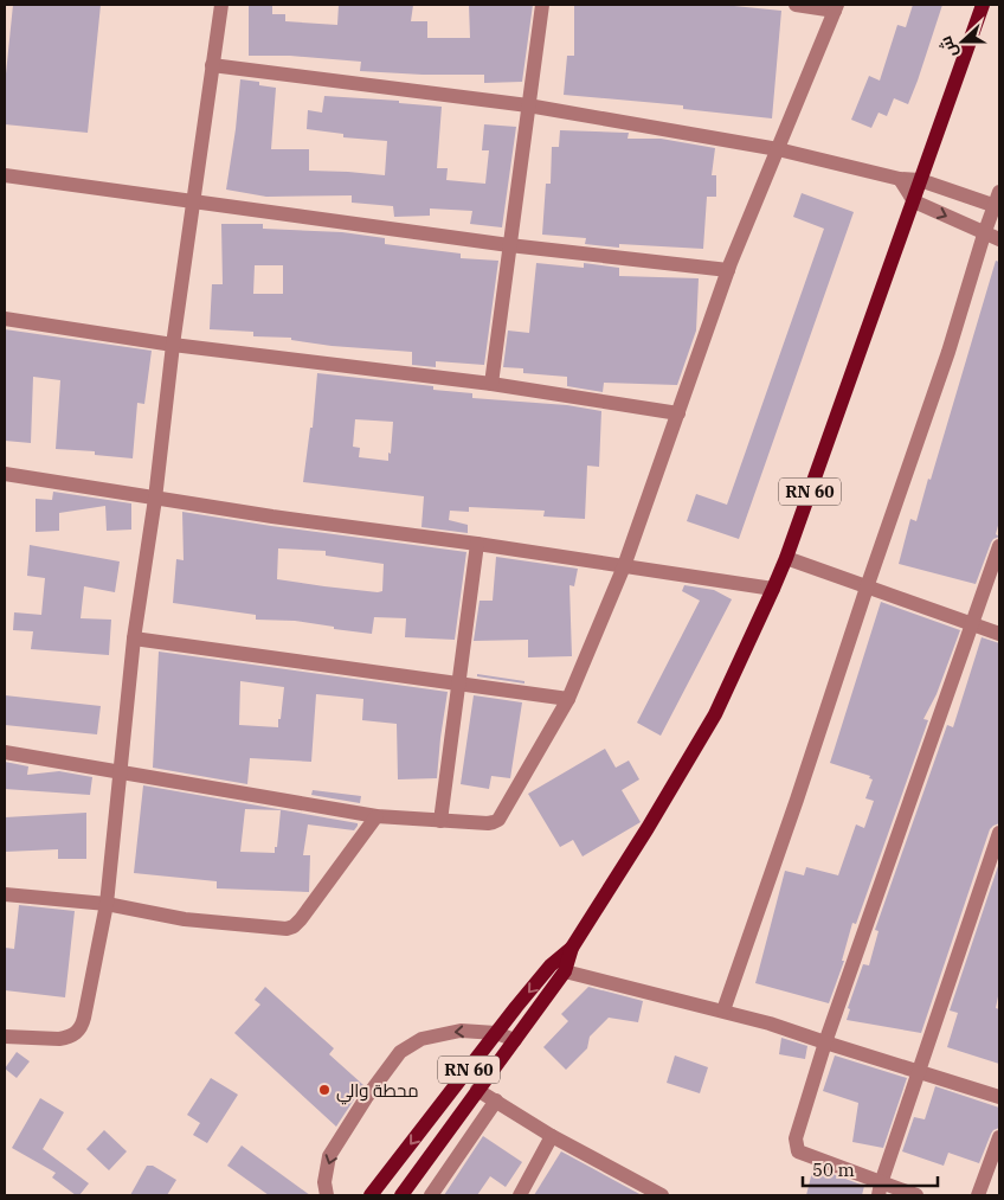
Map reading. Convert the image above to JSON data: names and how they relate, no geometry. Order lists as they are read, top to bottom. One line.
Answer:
{"streets":{"main road":["RN 60"]},"places":["محطة والي"],"scale_bar":"50 m","north":"left"}
